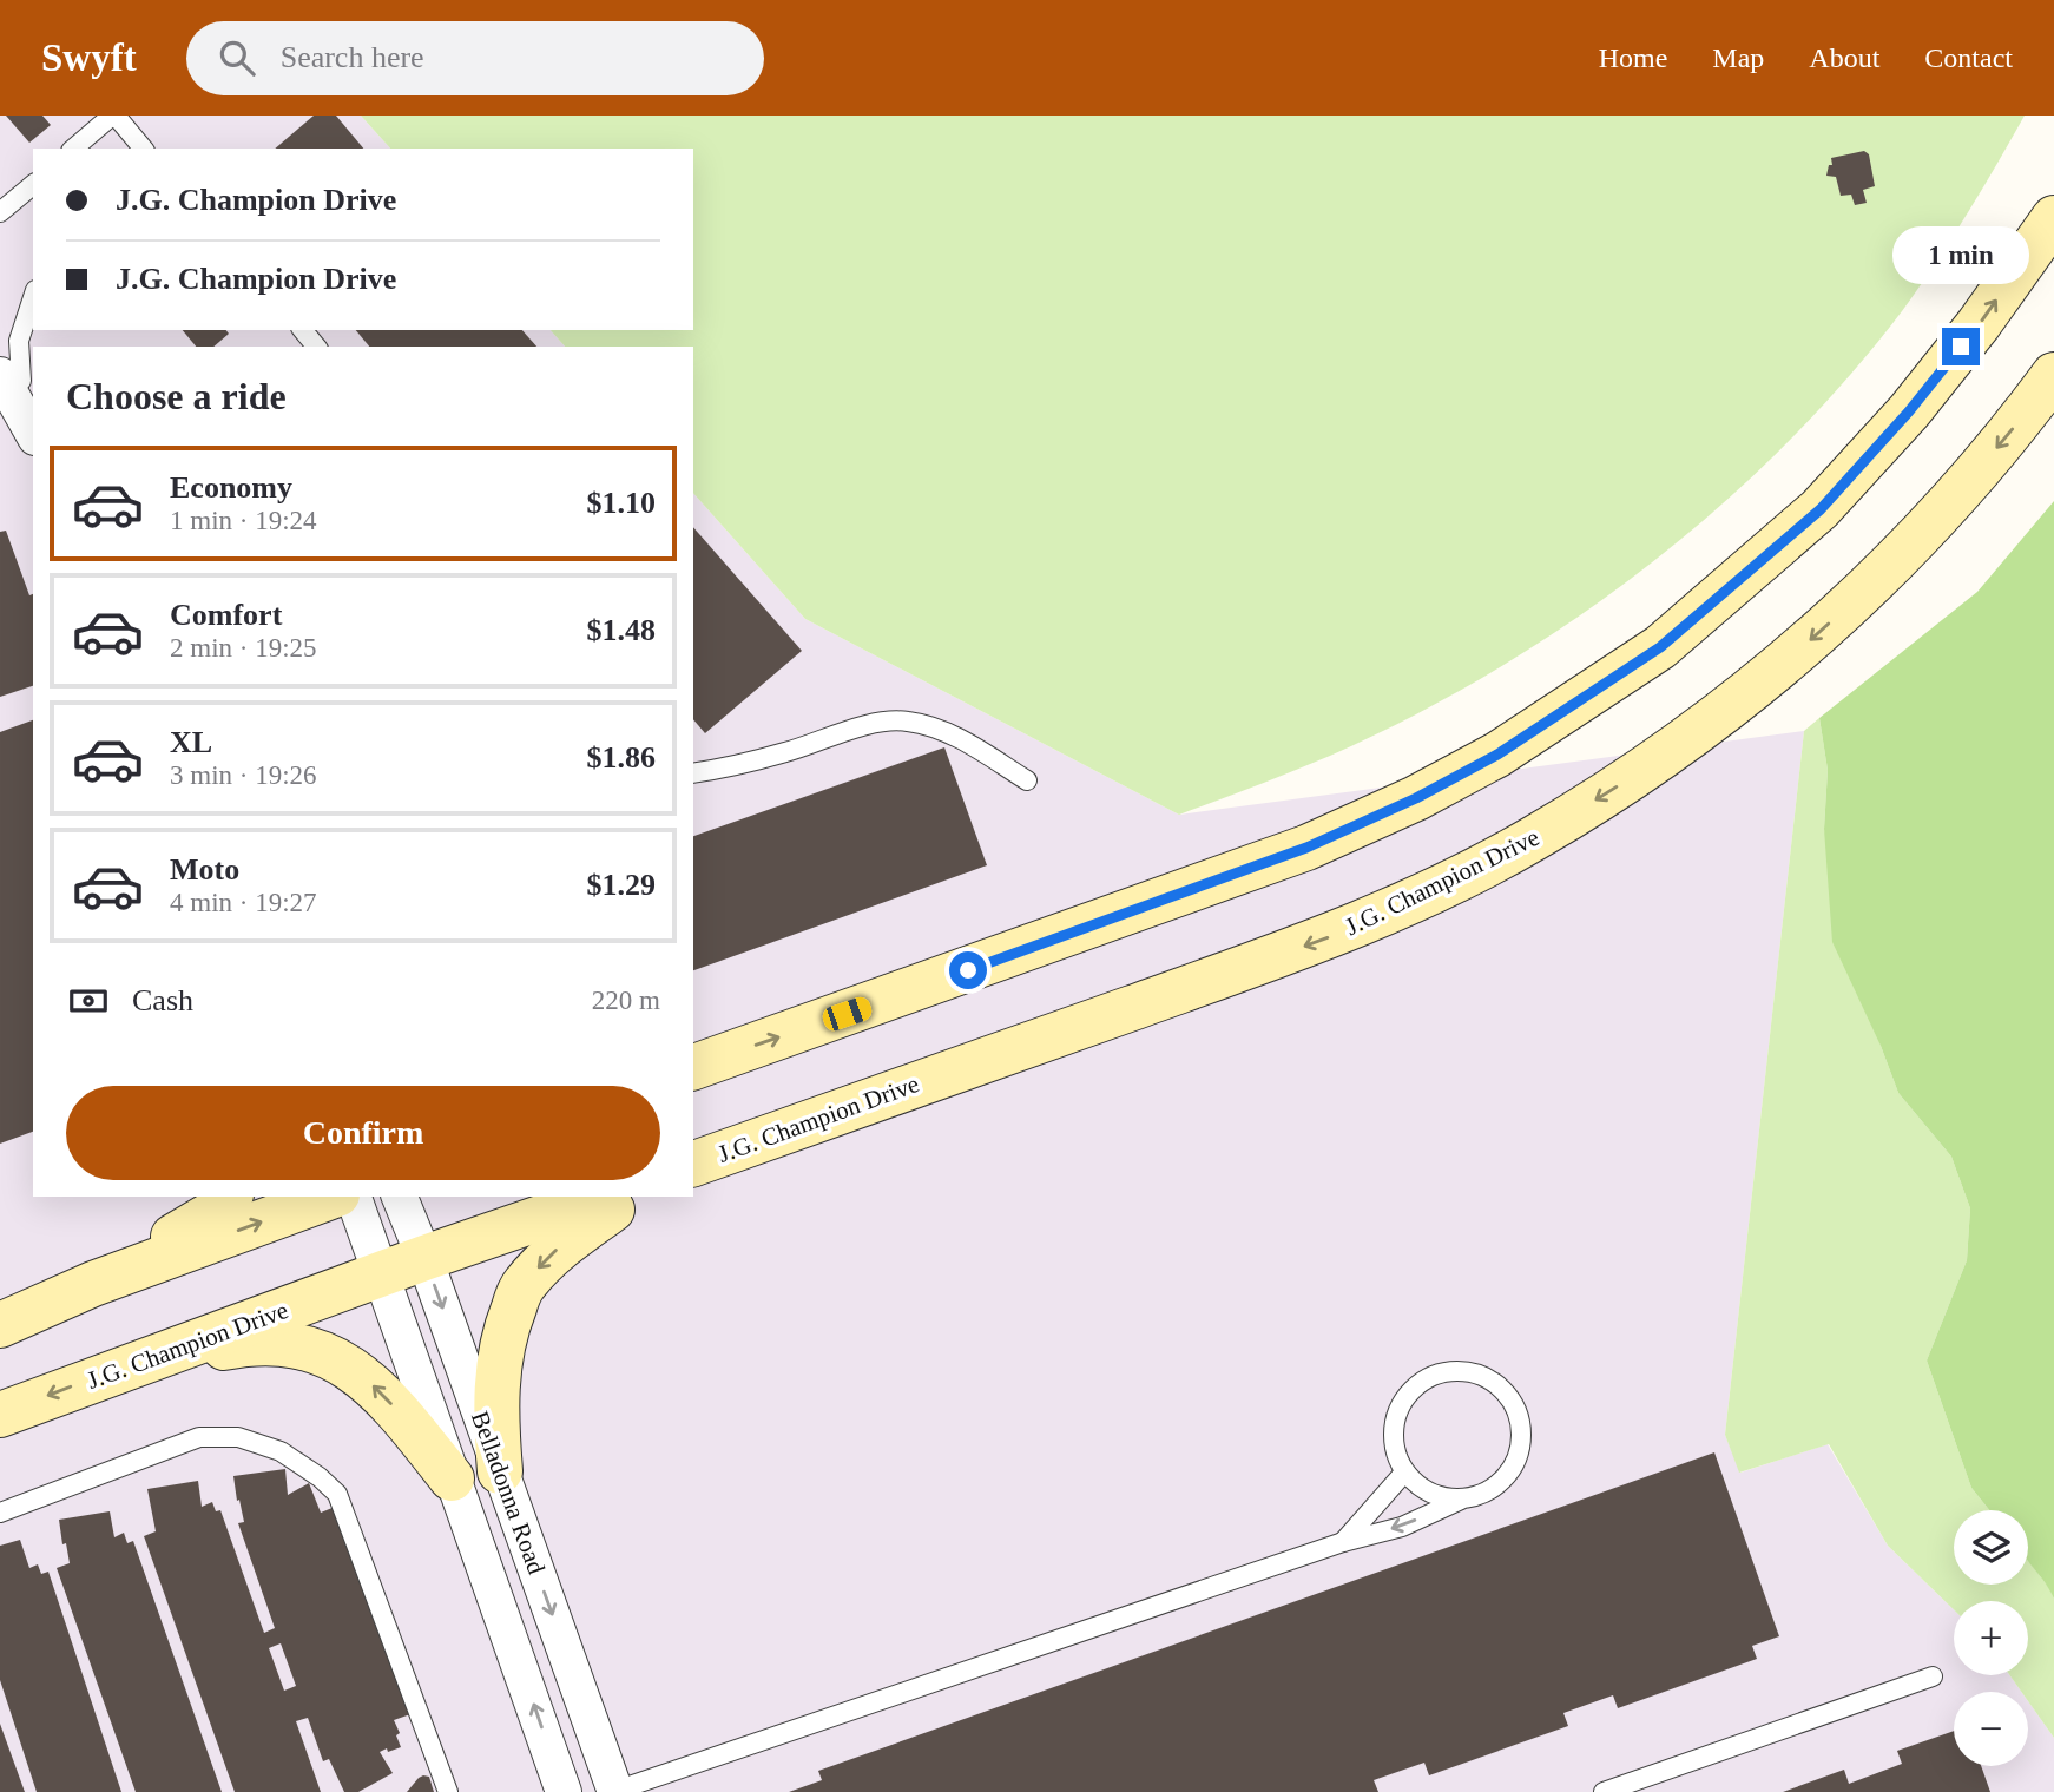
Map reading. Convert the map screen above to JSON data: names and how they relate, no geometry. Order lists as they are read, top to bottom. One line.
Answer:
{"streets":{"street":["J.G. Champion Drive","Belladonna Road"]},"crossings":[["J.G. Champion Drive","Belladonna Road"]],"page":{"header":"Swyft","search":"Search here","nav":["Home","Map","About","Contact"],"banner":["J.G. Champion Drive","J.G. Champion Drive"],"bubble":"1 min","heading":"Choose a ride","list":[{"name":"Economy","note":"1 min · 19:24","value":"$1.10"},{"name":"Comfort","note":"2 min · 19:25","value":"$1.48"},{"name":"XL","note":"3 min · 19:26","value":"$1.86"},{"name":"Moto","note":"4 min · 19:27","value":"$1.29"}],"pay":["Cash","220 m"],"buttons":"Confirm","map_buttons":["+","−"]}}
